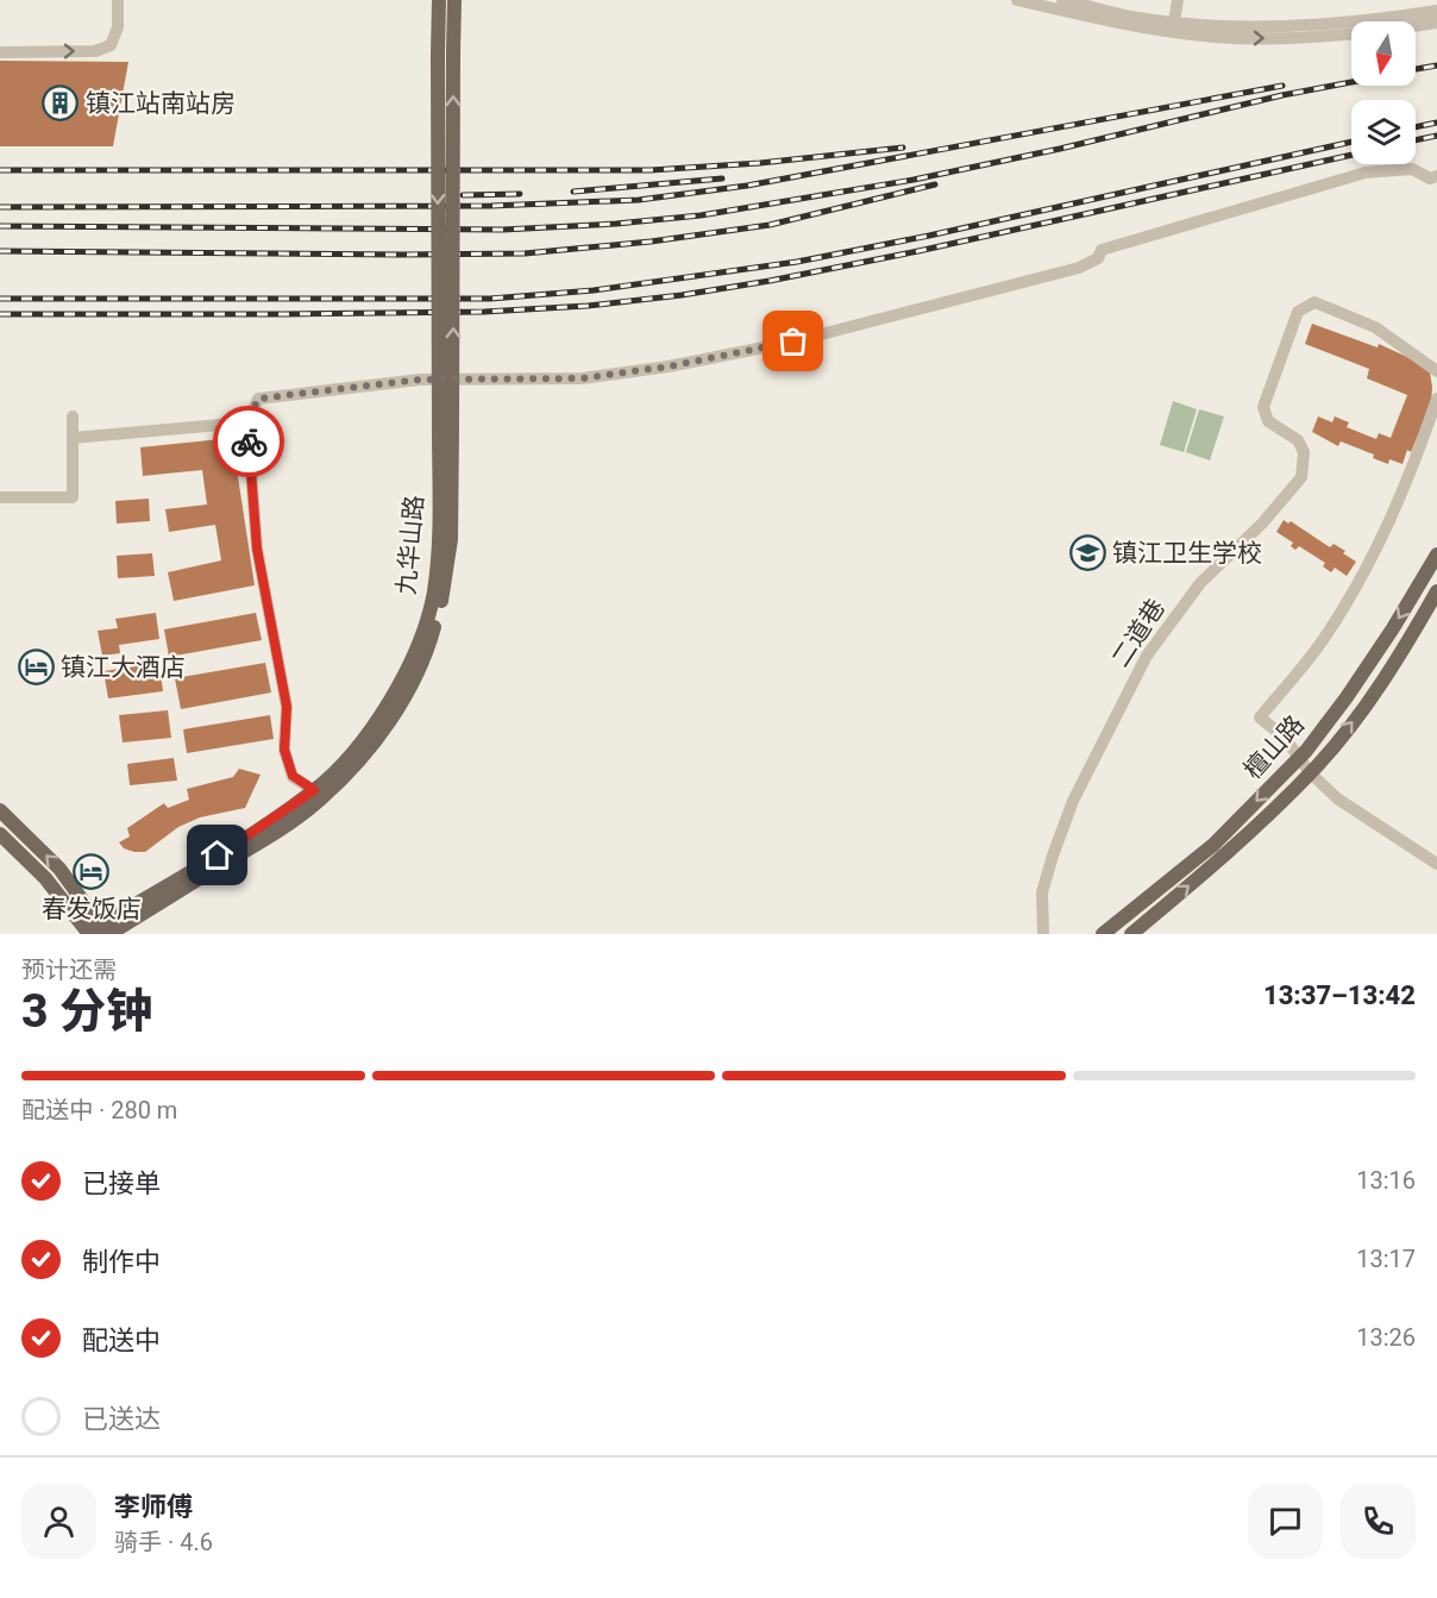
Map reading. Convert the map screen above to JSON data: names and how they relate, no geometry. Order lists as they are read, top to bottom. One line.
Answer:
{"streets":{"main road":["九华山路","檀山路"],"street":["二道巷"]},"places":{"building":["镇江站南站房"],"school or university":["镇江卫生学校"],"hotel":["镇江大酒店","春发饭店"]},"north":"bottom","page":{"heading":["3 分钟","预计还需","13:37–13:42"],"panel":["李师傅","骑手 · 4.6"],"bar":"配送中 · 280 m","list":[["已接单","13:16"],["制作中","13:17"],["配送中","13:26"],"已送达"]}}
